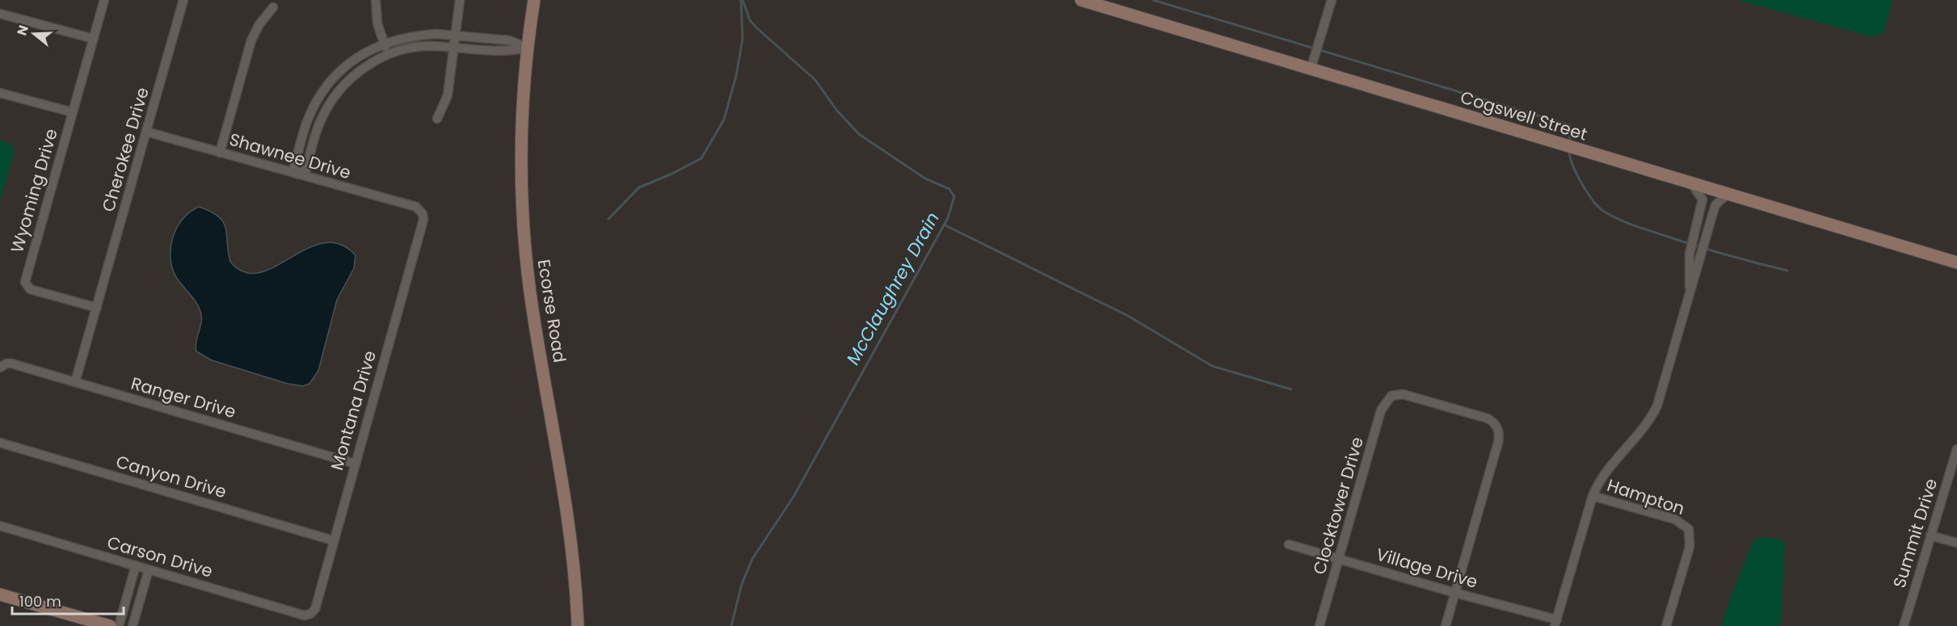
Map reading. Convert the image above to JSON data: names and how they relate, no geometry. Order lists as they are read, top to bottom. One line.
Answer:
{"streets":{"street":["Cogswell Street","Cherokee Drive","Shawnee Drive","Wyoming Drive","Ecorse Road","Ranger Drive","Montana Drive","Canyon Drive","Hampton","Clocktower Drive","Summit Drive","Carson Drive","Village Drive"]},"crossings":[["Cherokee Drive","Shawnee Drive"],["Cherokee Drive","Wyoming Drive"],["Shawnee Drive","Montana Drive"],["Ranger Drive","Montana Drive"],["Montana Drive","Canyon Drive"],["Montana Drive","Carson Drive"],["Clocktower Drive","Village Drive"]],"water":["McClaughrey Drain"],"scale_bar":"100 m","north":"left"}
